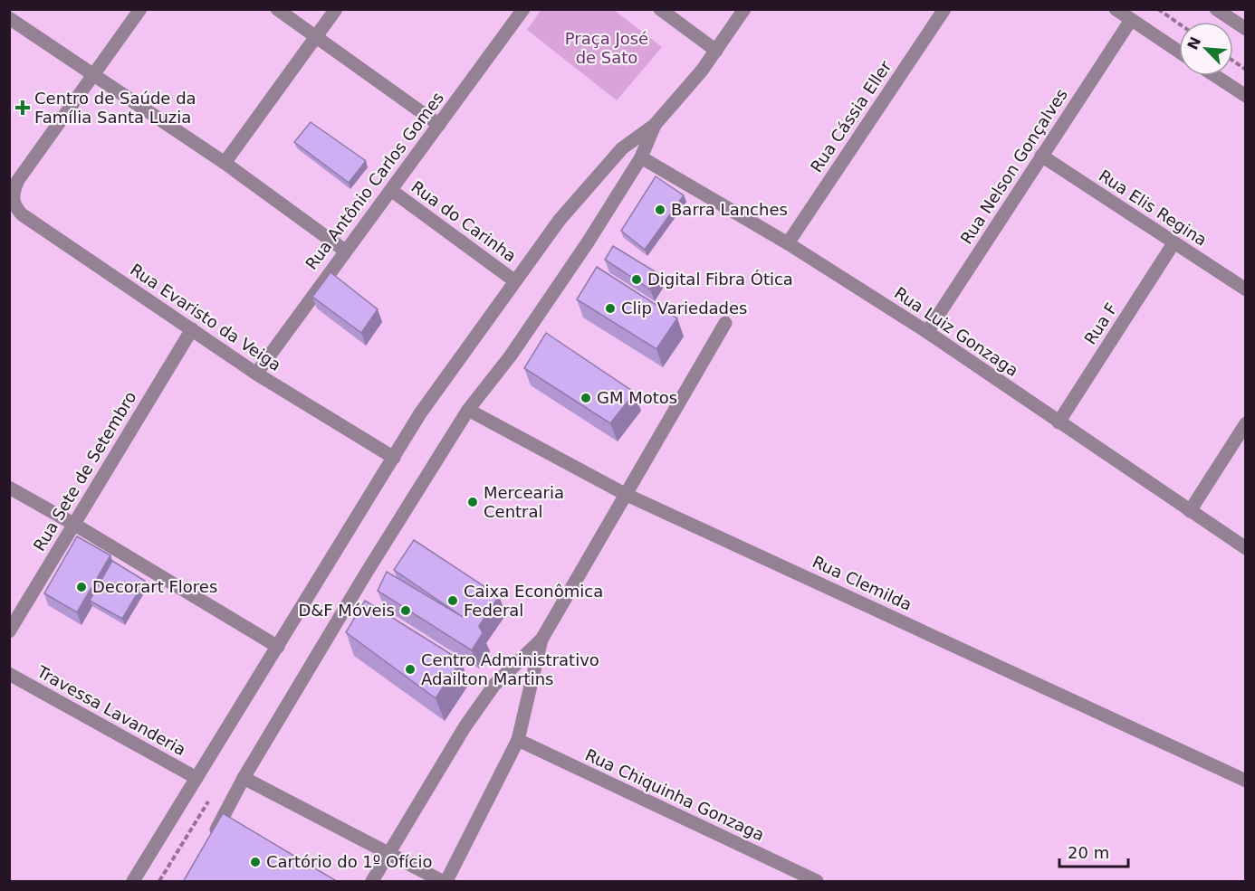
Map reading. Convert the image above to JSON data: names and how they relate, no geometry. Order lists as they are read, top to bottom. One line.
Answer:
{"streets":{"street":["Rua Cássia Eller","Rua Nelson Gonçalves","Rua Antônio Carlos Gomes","Rua Elis Regina","Rua do Carinha","Rua Evaristo da Veiga","Rua F","Rua Luiz Gonzaga","Rua Sete de Setembro","Rua Clemilda","Travessa Lavanderia","Rua Chiquinha Gonzaga"]},"crossings":[["Rua Cássia Eller","Rua Luiz Gonzaga"],["Rua Nelson Gonçalves","Rua Elis Regina"],["Rua Nelson Gonçalves","Rua Luiz Gonzaga"],["Rua Antônio Carlos Gomes","Rua do Carinha"],["Rua Antônio Carlos Gomes","Rua Evaristo da Veiga"],["Rua Elis Regina","Rua F"],["Rua Evaristo da Veiga","Rua Sete de Setembro"],["Rua F","Rua Luiz Gonzaga"]],"parks":["Praça José de Sato"],"places":{"health":["Centro de Saúde da Família Santa Luzia"],"other":["Barra Lanches","Digital Fibra Ótica","Clip Variedades","GM Motos","Mercearia Central","Decorart Flores","Caixa Econômica Federal","D&F Móveis","Centro Administrativo Adailton Martins","Cartório do 1º Ofício"]},"scale_bar":"20 m","north":"top left"}
